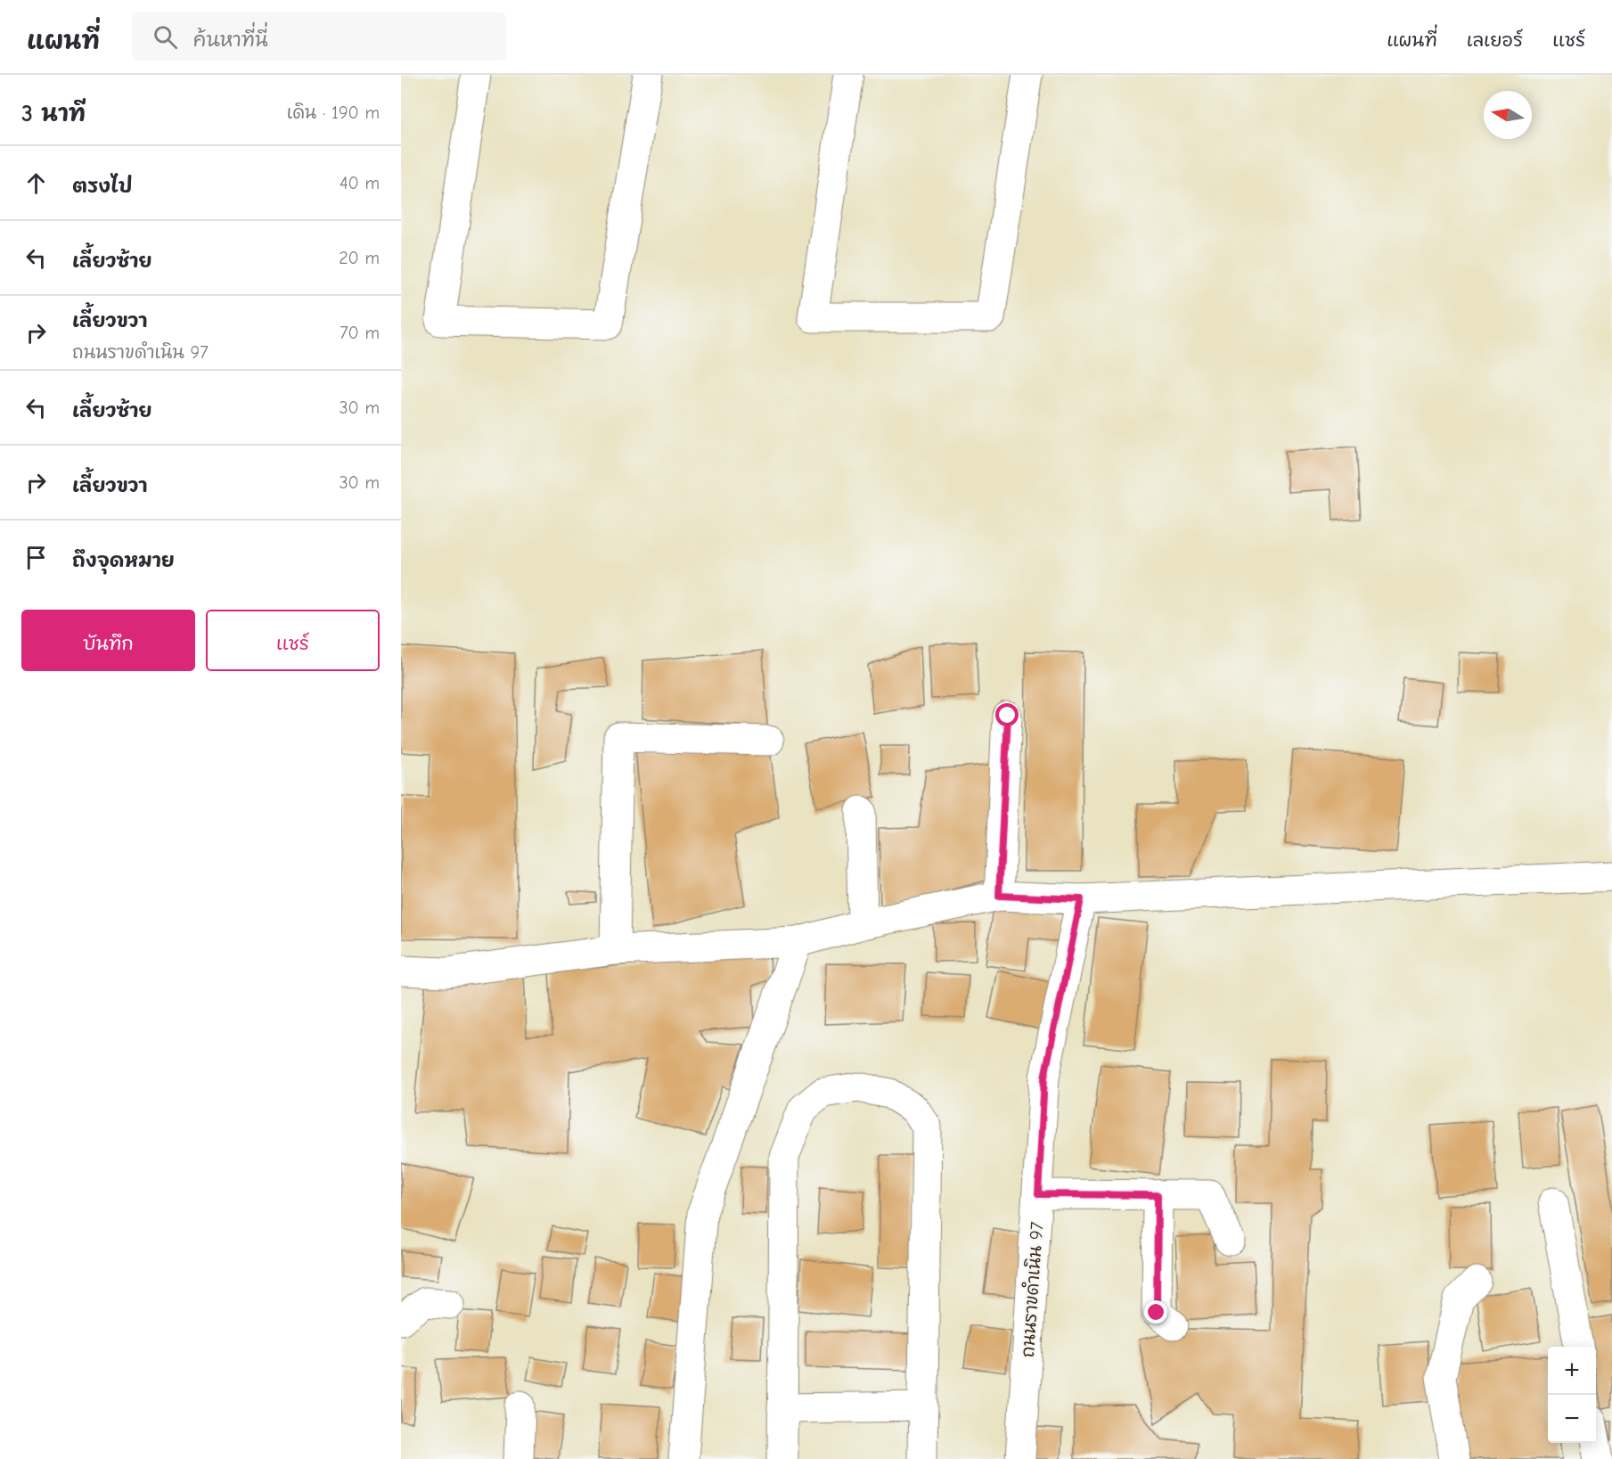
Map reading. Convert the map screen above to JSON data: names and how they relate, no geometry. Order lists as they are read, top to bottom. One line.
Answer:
{"streets":{"street":["ถนนราขดำเนิน 97"]},"north":"left","page":{"header":"แผนที่","search":"ค้นหาที่นี่","nav":["แผนที่","เลเยอร์","แชร์"],"heading":["3 นาที","เดิน · 190 m"],"list":[["ตรงไป","40 m"],["เลี้ยวซ้าย","20 m"],["เลี้ยวขวา","ถนนราขดำเนิน 97","70 m"],["เลี้ยวซ้าย","30 m"],["เลี้ยวขวา","30 m"],"ถึงจุดหมาย"],"buttons":["บันทึก","แชร์"],"map_buttons":["+","−"]}}
